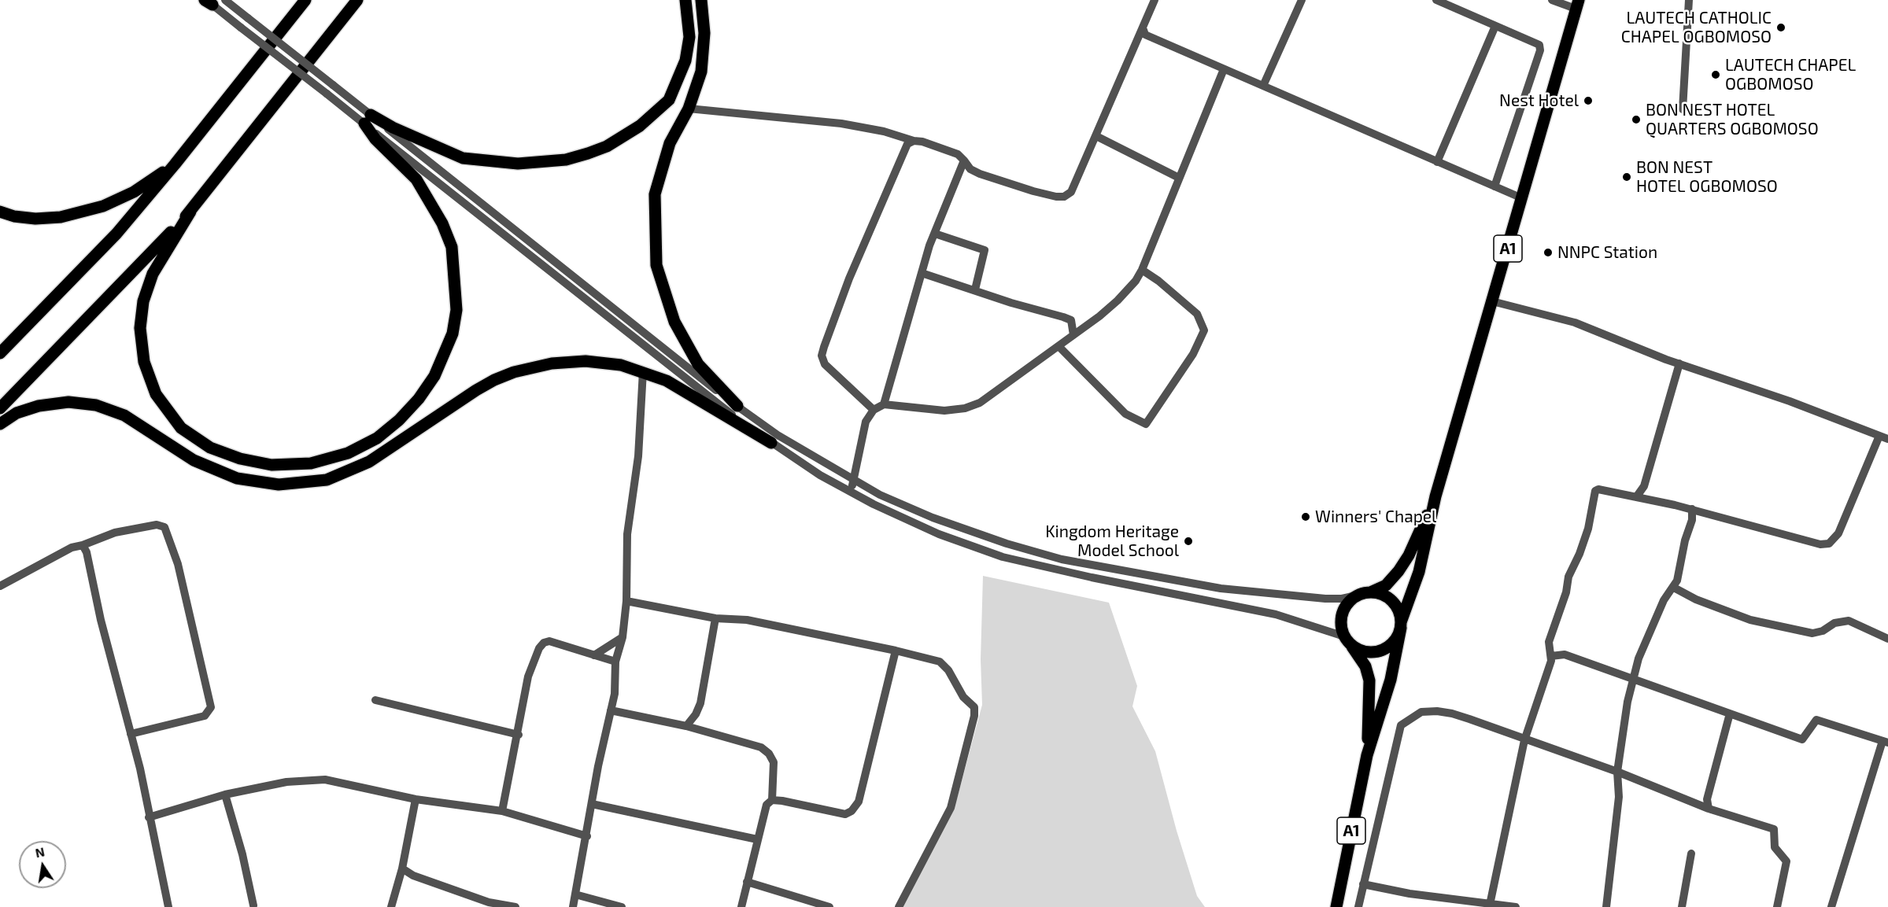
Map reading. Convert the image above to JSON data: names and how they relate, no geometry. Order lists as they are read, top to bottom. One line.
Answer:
{"streets":{"highway":["A1"]},"places":["LAUTECH CATHOLIC CHAPEL OGBOMOSO","LAUTECH CHAPEL OGBOMOSO","Nest Hotel","BON NEST HOTEL QUARTERS OGBOMOSO","BON NEST HOTEL OGBOMOSO","NNPC Station","Winners' Chapel","Kingdom Heritage Model School"],"north":"top"}
